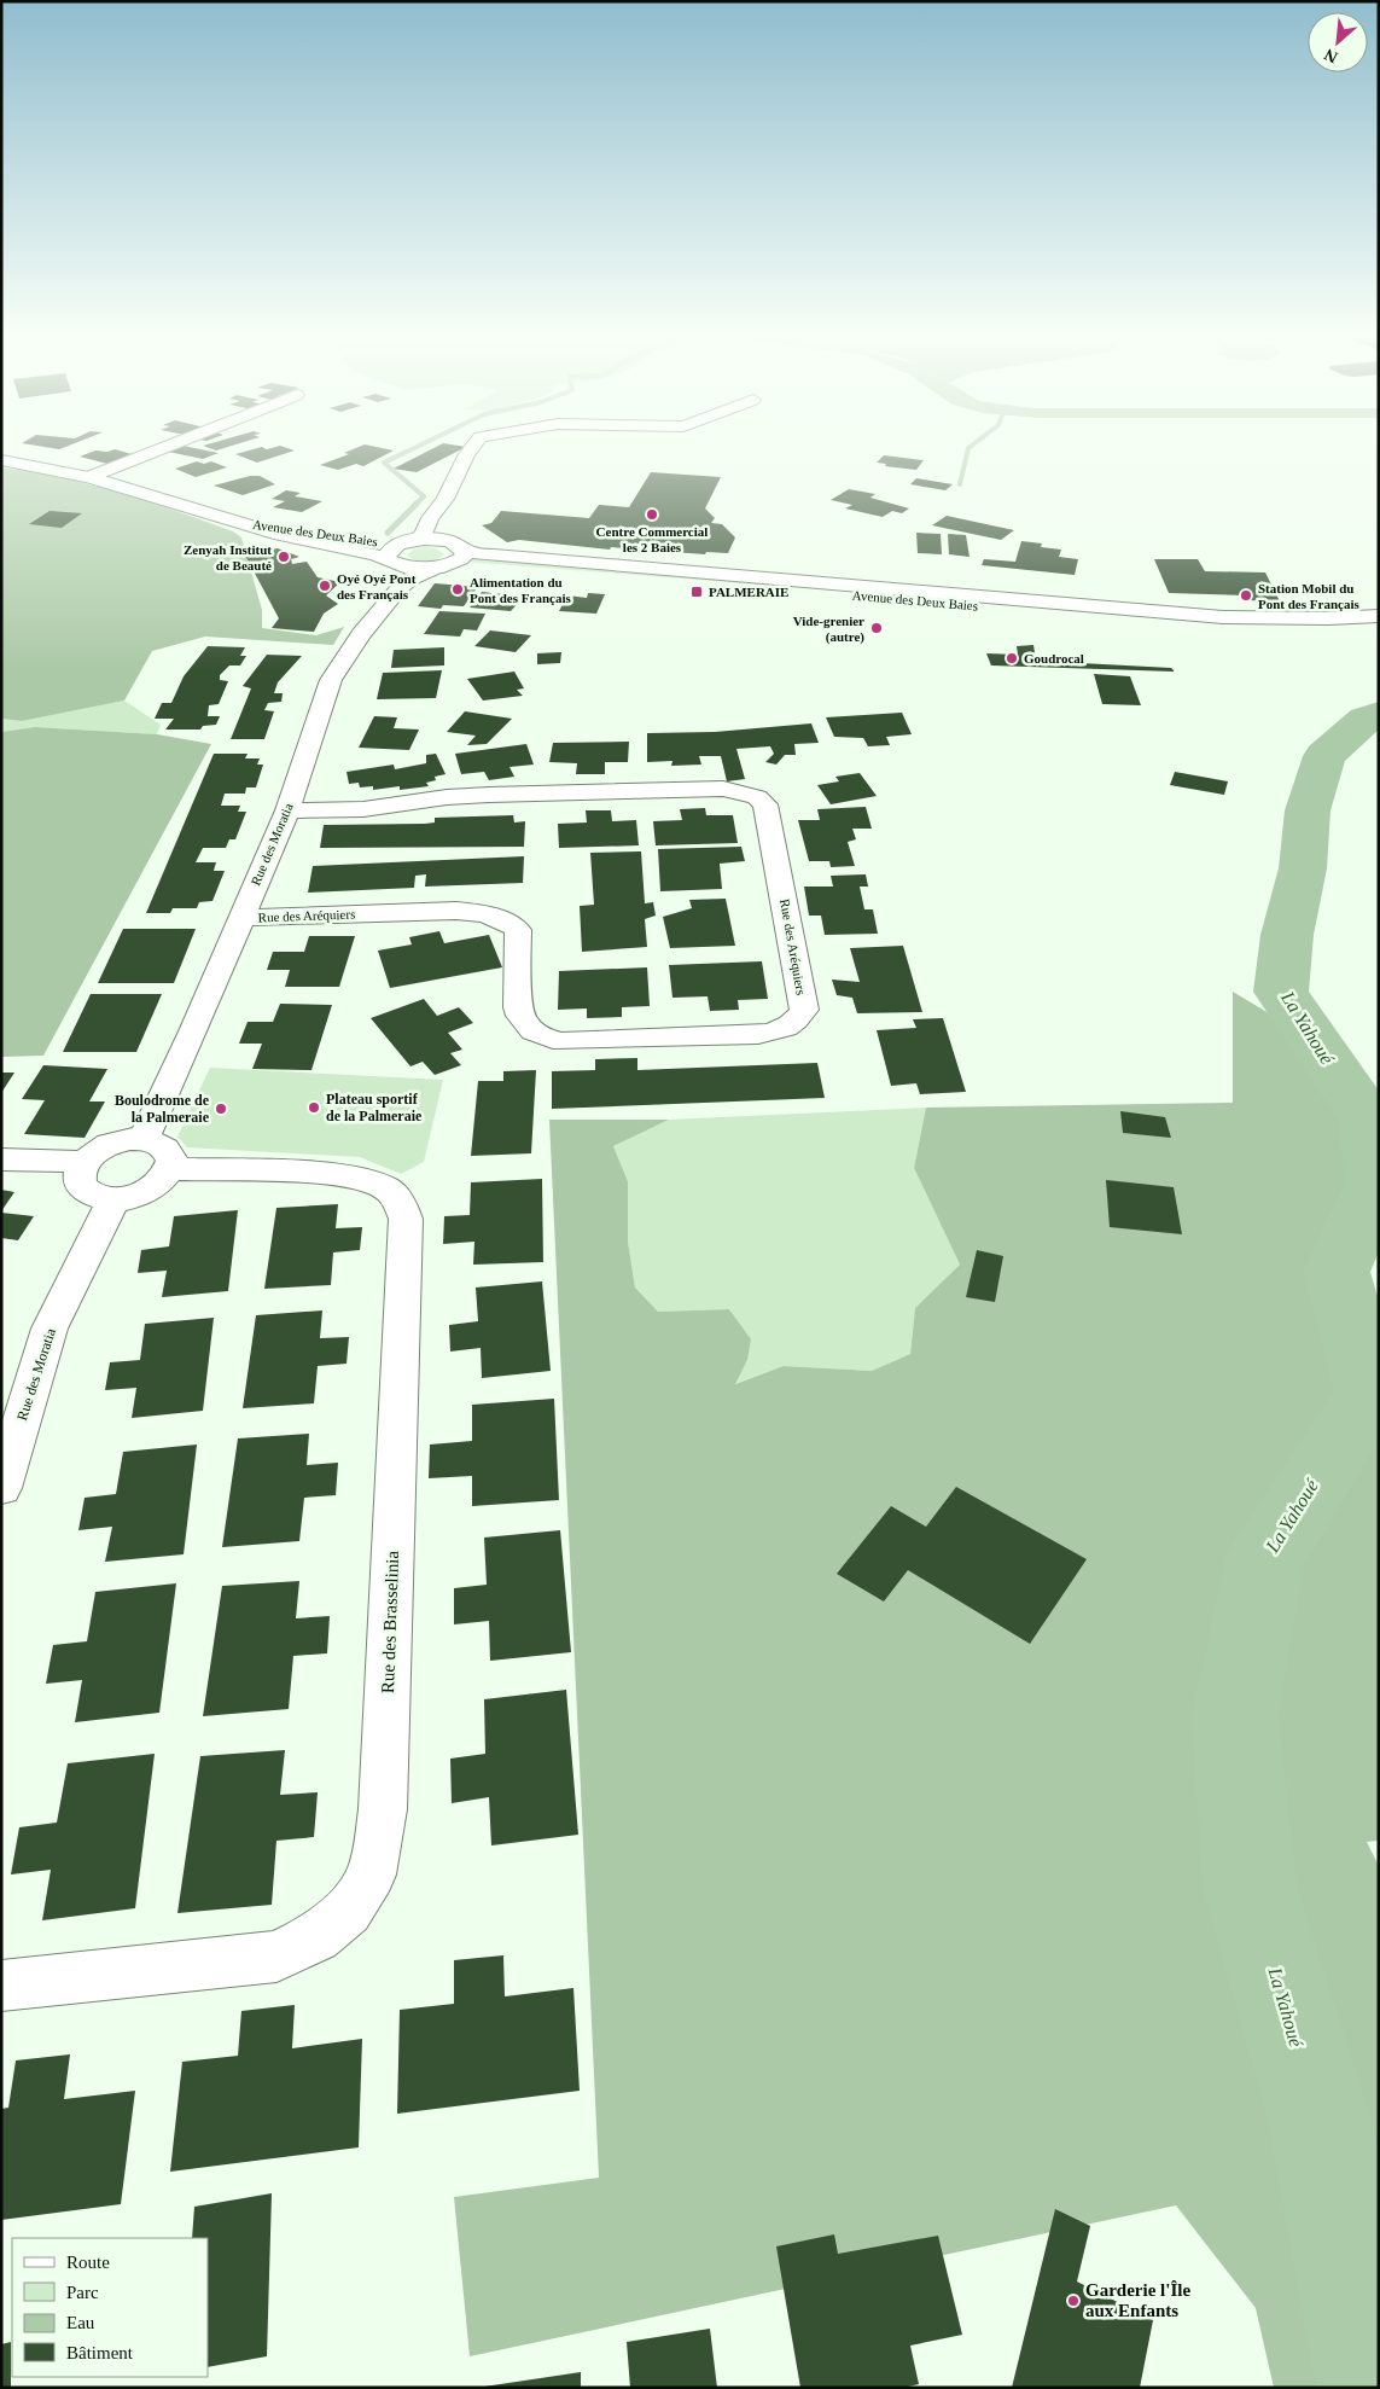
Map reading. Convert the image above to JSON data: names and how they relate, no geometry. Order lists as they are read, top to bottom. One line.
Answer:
{"streets":{"street":["Avenue des Deux Baies","Rue des Moratia","Rue des Aréquiers","Rue des Brasselinia"]},"crossings":[["Avenue des Deux Baies","Rue des Moratia"],["Rue des Moratia","Rue des Aréquiers"],["Rue des Moratia","Rue des Brasselinia"]],"water":["La Yahoué"],"places":{"other":["Centre Commercial les 2 Baies","Zenyah Institut de Beauté","Oyé Oyé Pont des Français","Alimentation du Pont des Français","Station Mobil du Pont des Français","Vide-grenier (autre)","Goudrocal","Plateau sportif de la Palmeraie","Boulodrome de la Palmeraie","Garderie l'Île aux Enfants"],"transit":["PALMERAIE"]},"legend":["Route","Parc","Eau","Bâtiment"],"north":"bottom left"}
